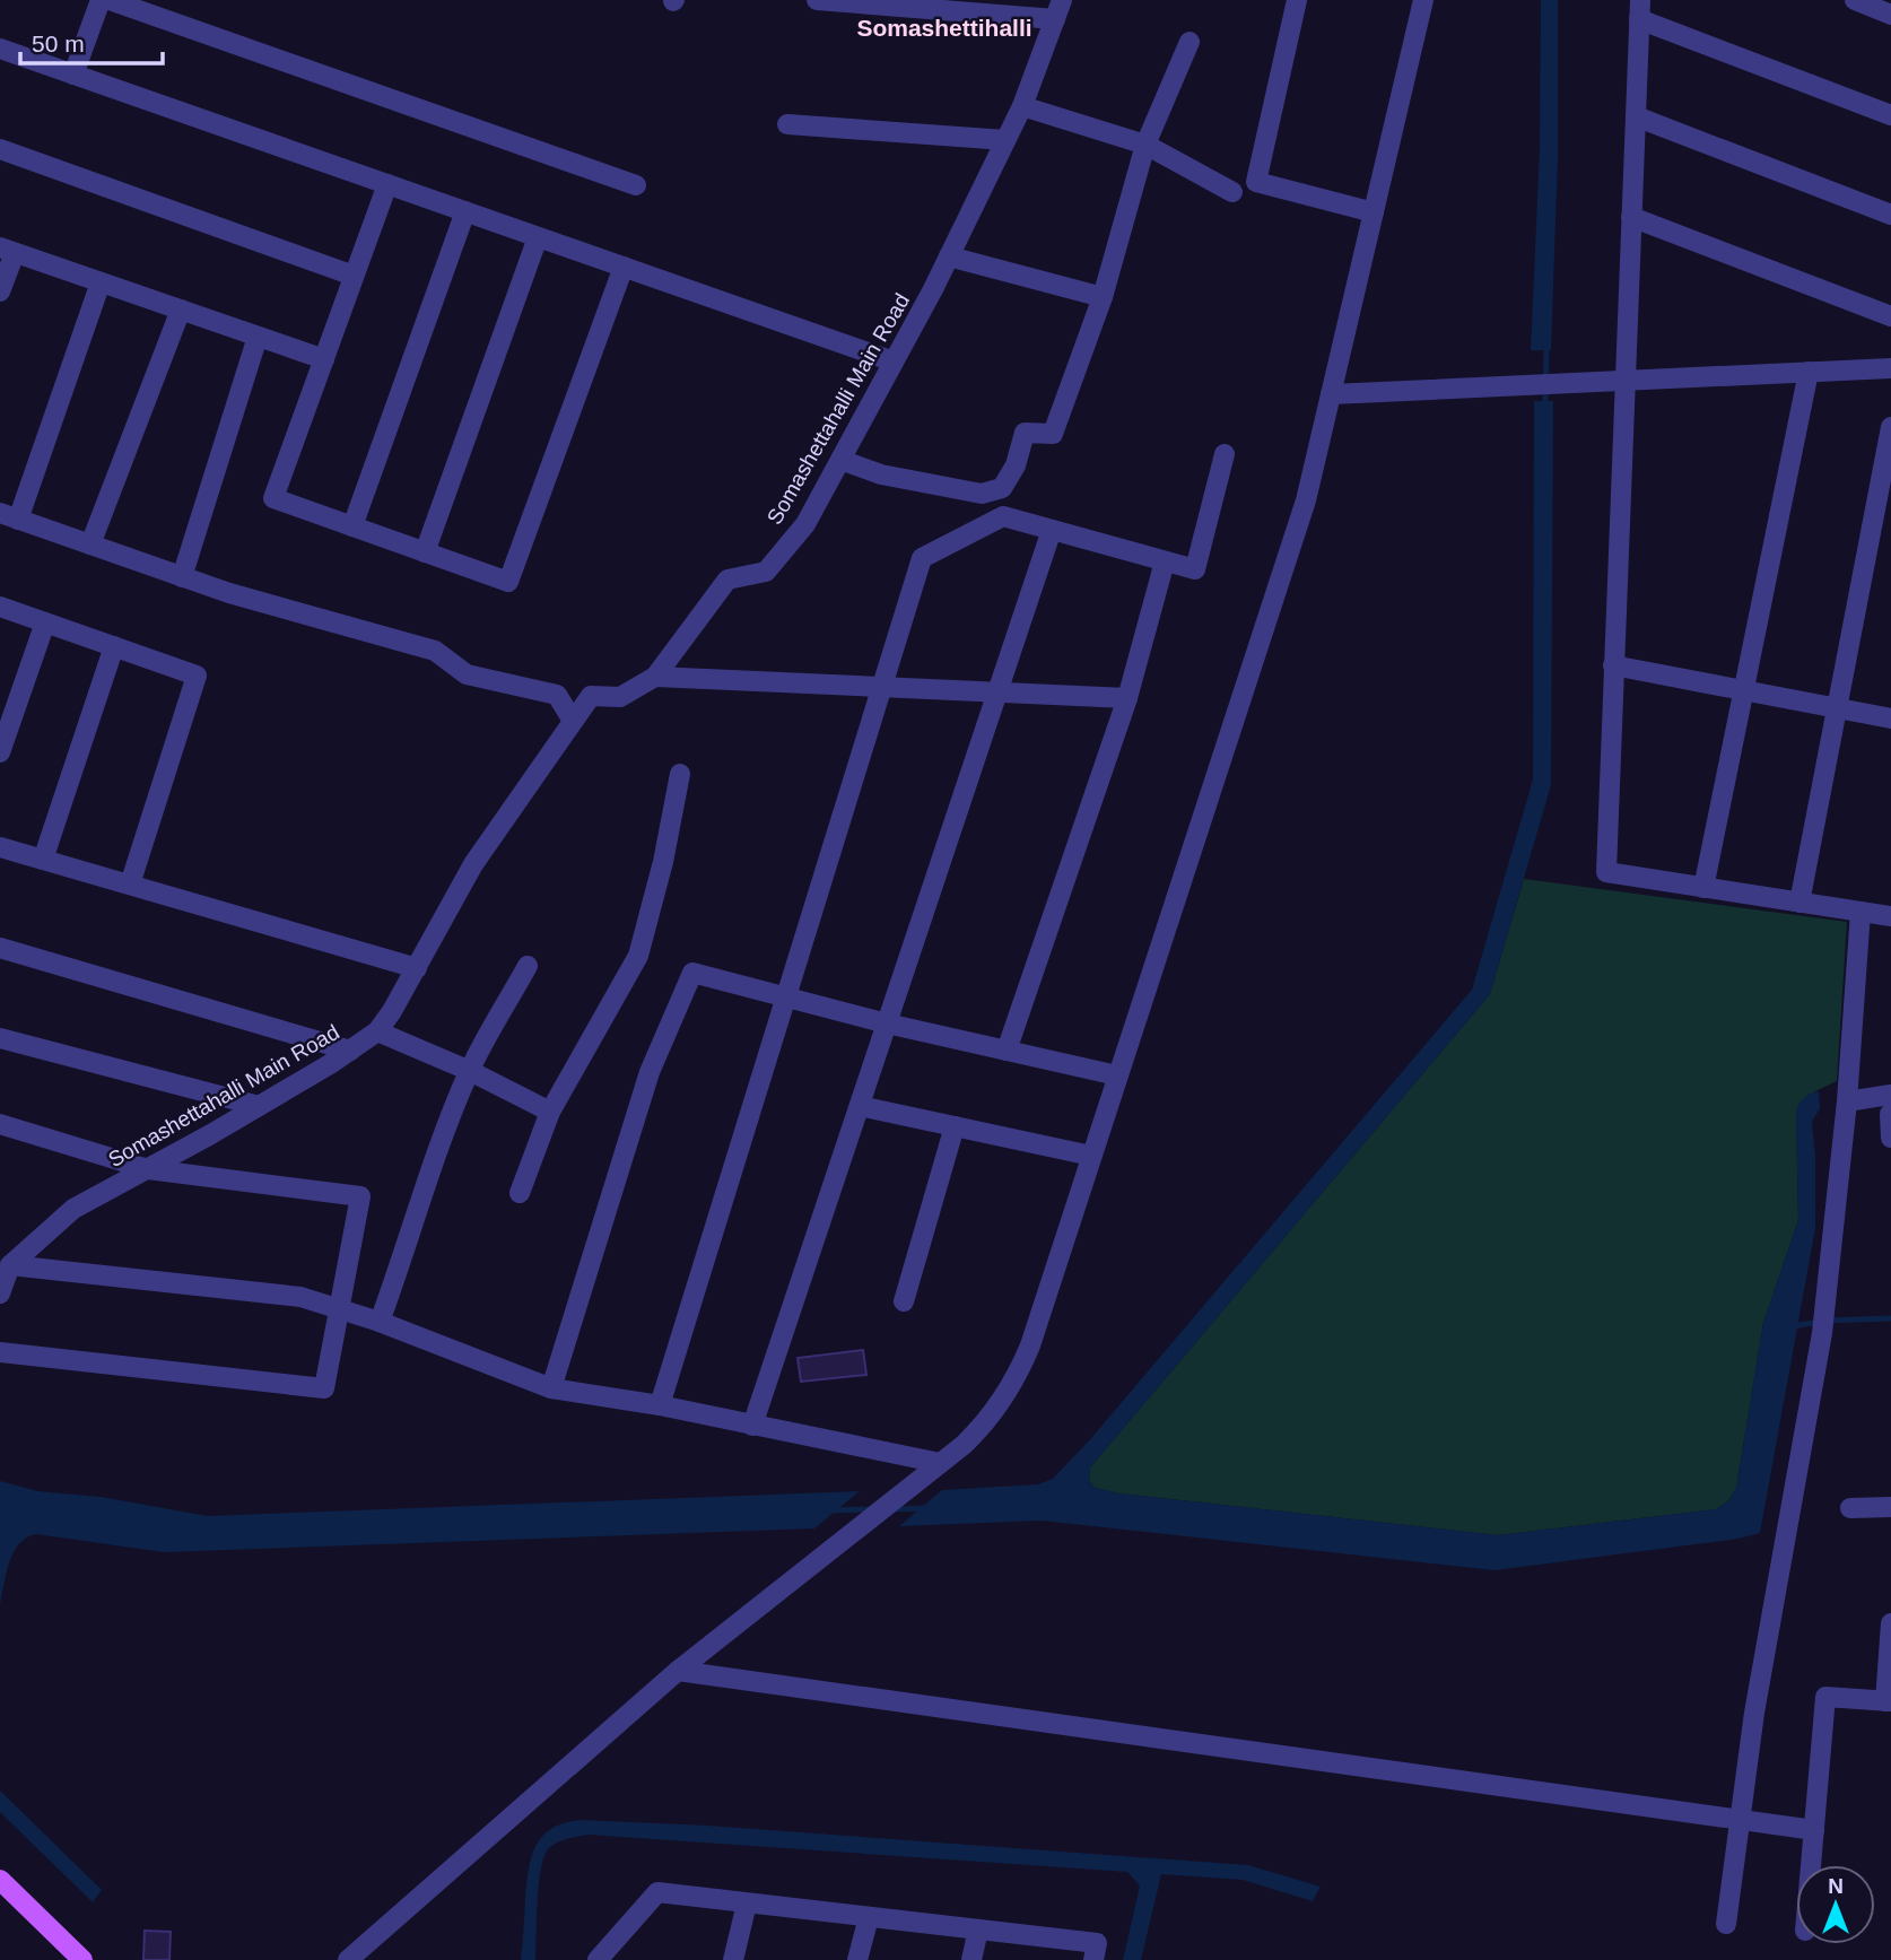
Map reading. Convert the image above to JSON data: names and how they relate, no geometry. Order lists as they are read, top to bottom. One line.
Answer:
{"streets":{"street":["Somashettahalli Main Road"]},"districts":["Somashettihalli"],"scale_bar":"50 m","north":"top"}
